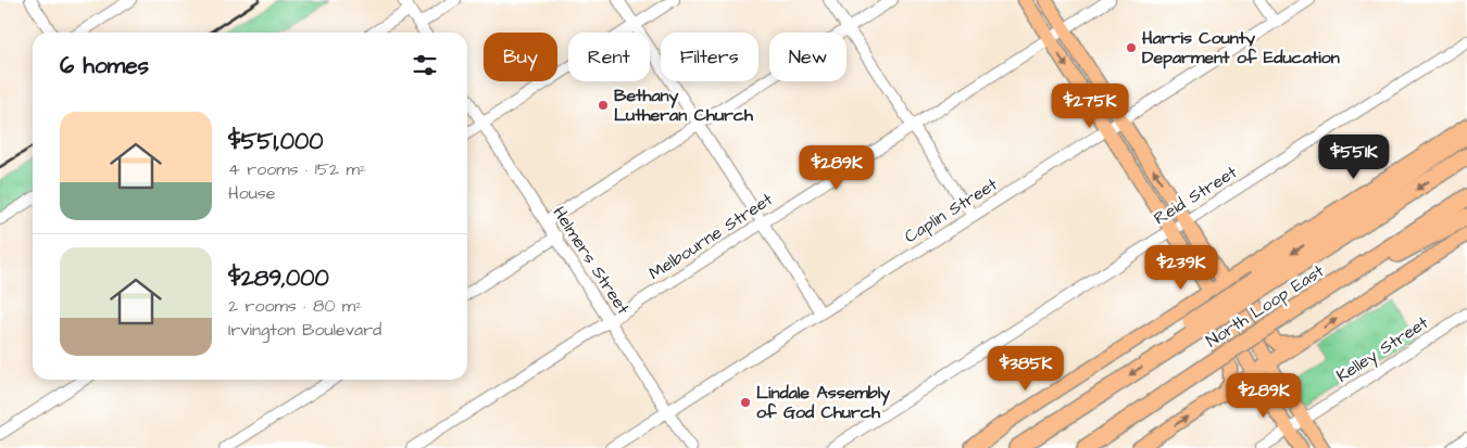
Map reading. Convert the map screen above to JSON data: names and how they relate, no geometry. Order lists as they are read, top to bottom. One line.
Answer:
{"streets":{"highway":["North Loop East"],"street":["Reid Street","Caplin Street","Melbourne Street","Helmers Street","Kelley Street"]},"crossings":[["Caplin Street","Helmers Street"],["Melbourne Street","Helmers Street"]],"places":["Harris County Deparment of Education","Bethany Lutheran Church","Lindale Assembly of God Church"],"page":{"chip":["Buy","Rent","Filters","New"],"heading":"6 homes","price":["$275K","$551K","$289K","$239K","$385K","$289K"],"list":[{"name":"$551,000","note":"4 rooms · 152 m² · House"},{"name":"$289,000","note":"2 rooms · 80 m² · Irvington Boulevard"}]}}
